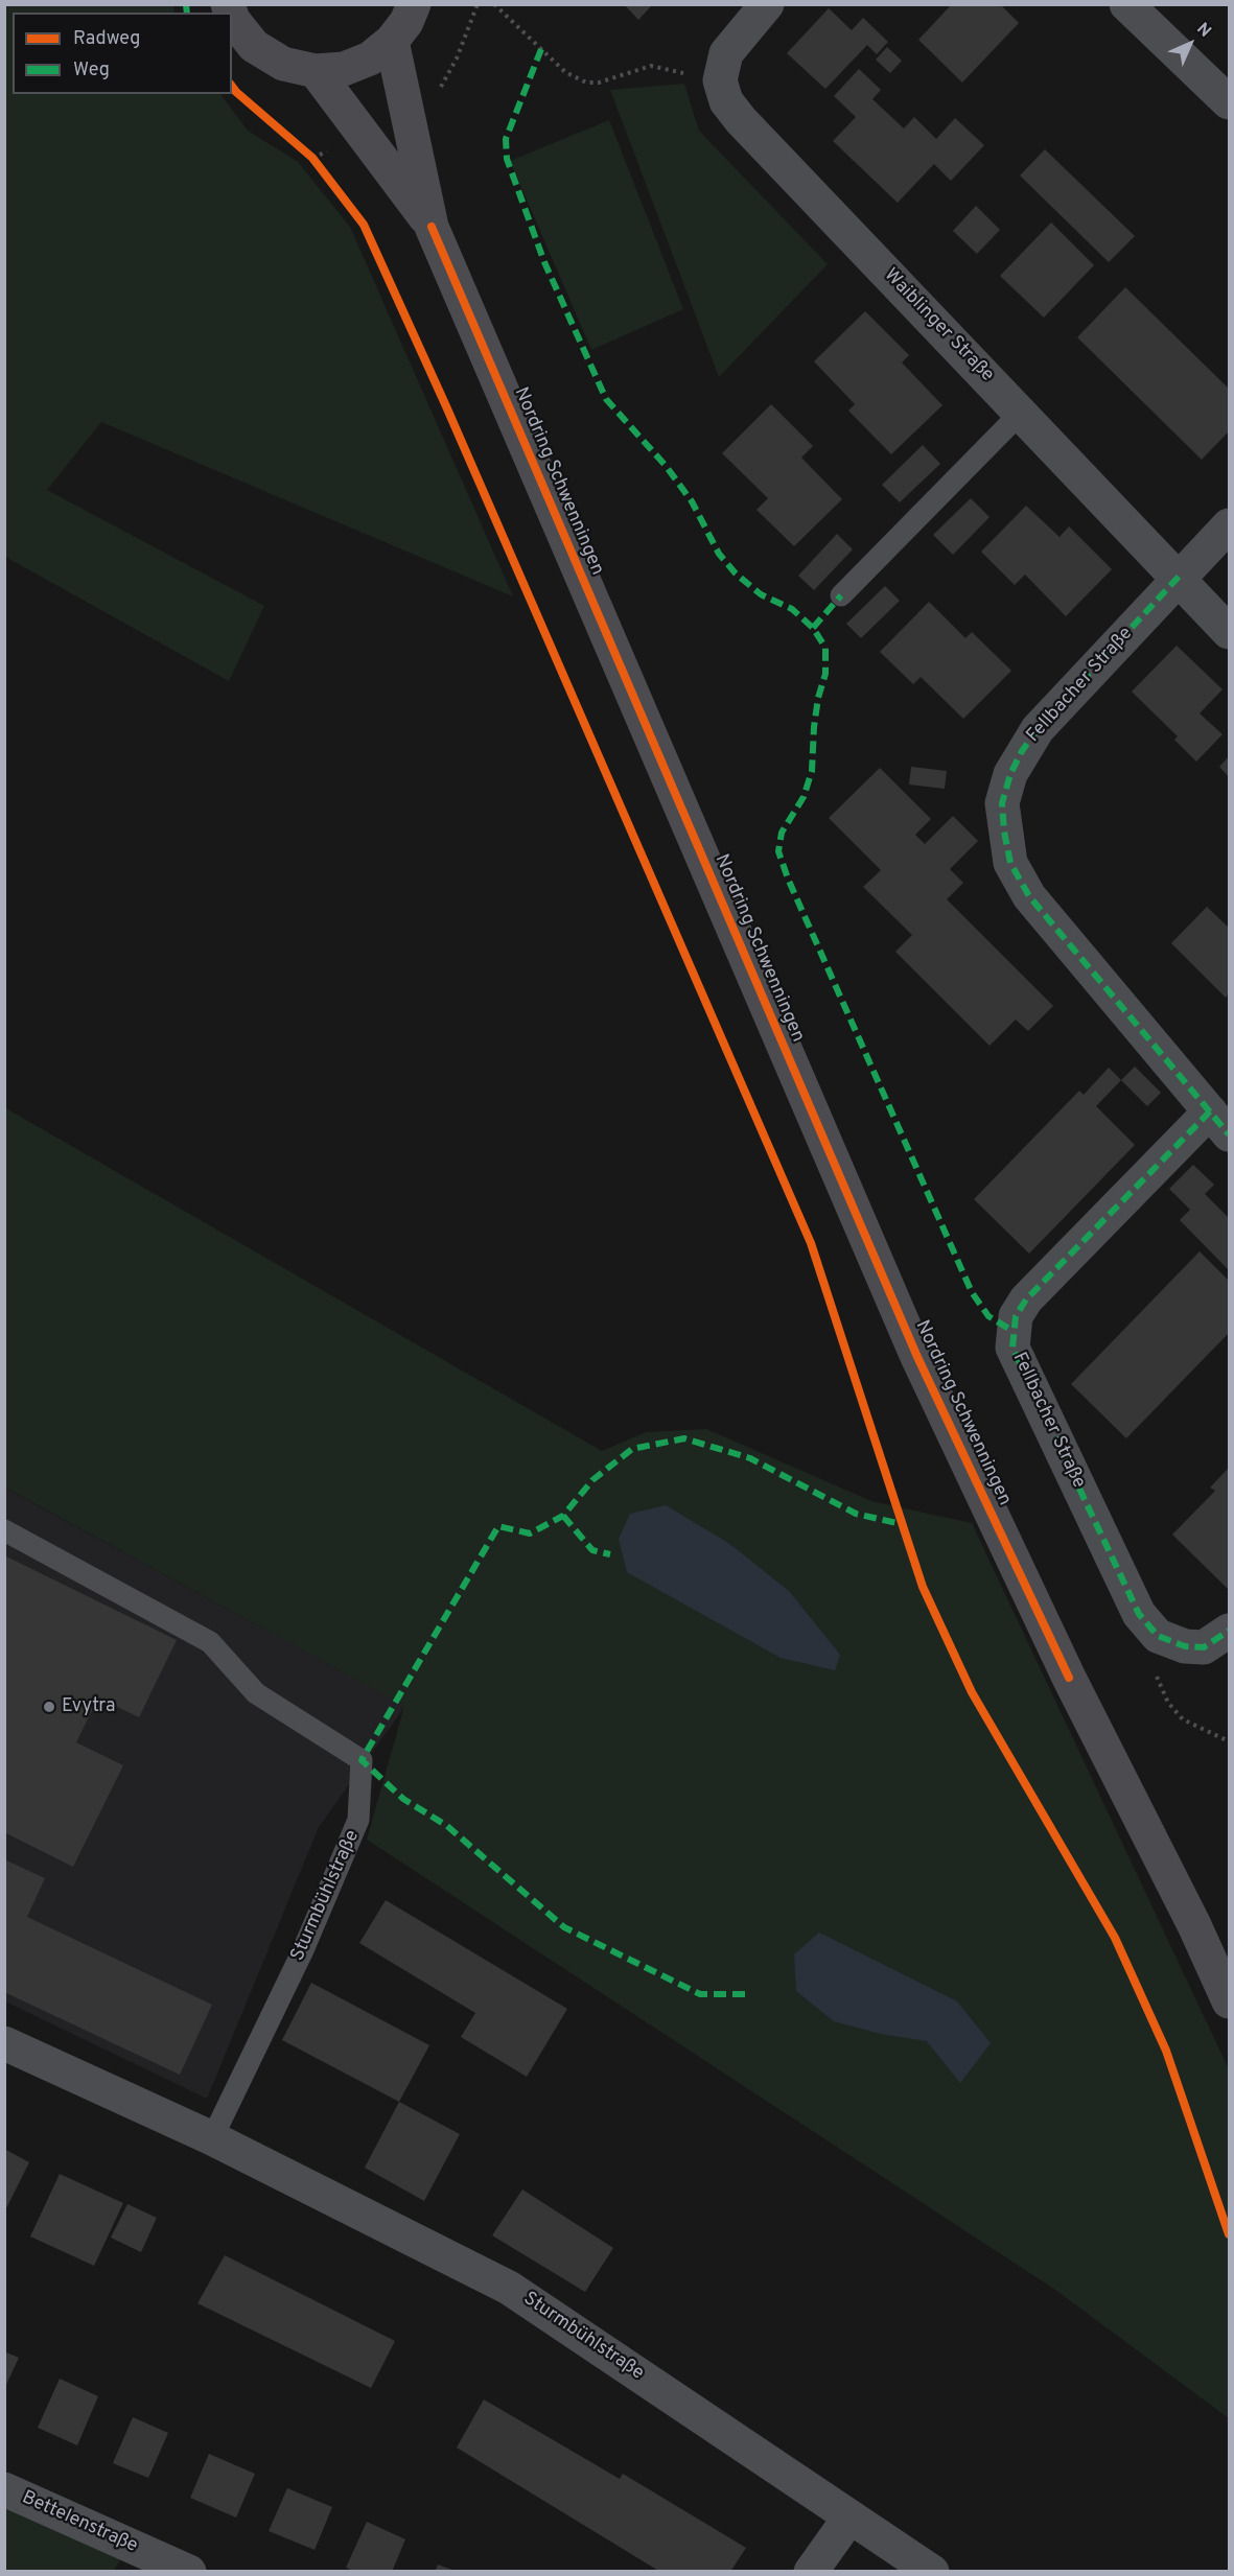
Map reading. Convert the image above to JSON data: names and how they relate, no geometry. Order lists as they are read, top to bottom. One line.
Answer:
{"streets":{"main road":["Nordring Schwenningen"],"street":["Waiblinger Straße","Fellbacher Straße","Sturmbühlstraße","Bettelenstraße"]},"crossings":[["Waiblinger Straße","Fellbacher Straße"]],"places":["Evytra"],"legend":["Radweg","Weg"],"north":"top right"}
